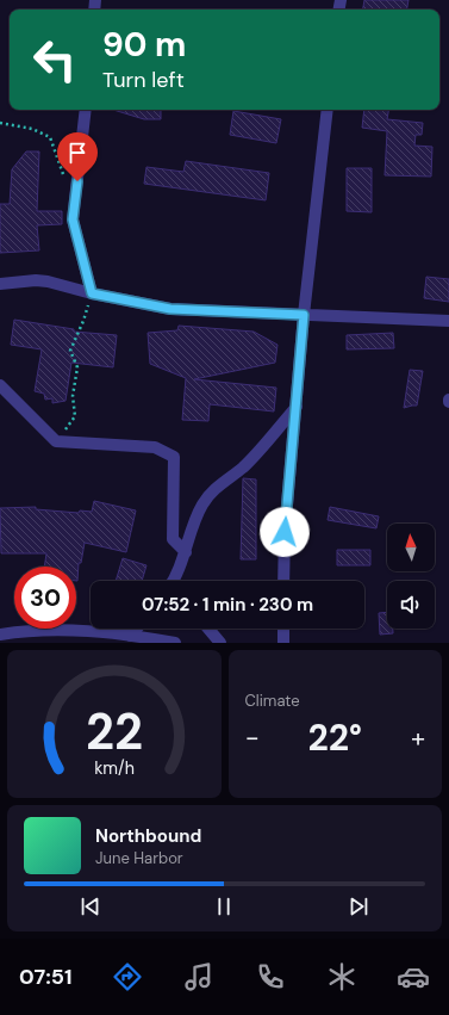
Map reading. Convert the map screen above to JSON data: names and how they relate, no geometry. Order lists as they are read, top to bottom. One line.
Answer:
{"north":"top","page":{"turn":["90 m","Turn left"],"limit":"30","trip":"07:52 · 1 min · 230 m","tile":"Climate","heat":["−","22°","+"],"song":["Northbound","June Harbor"],"tabs":"07:51","gauge":["22","km/h"]}}
